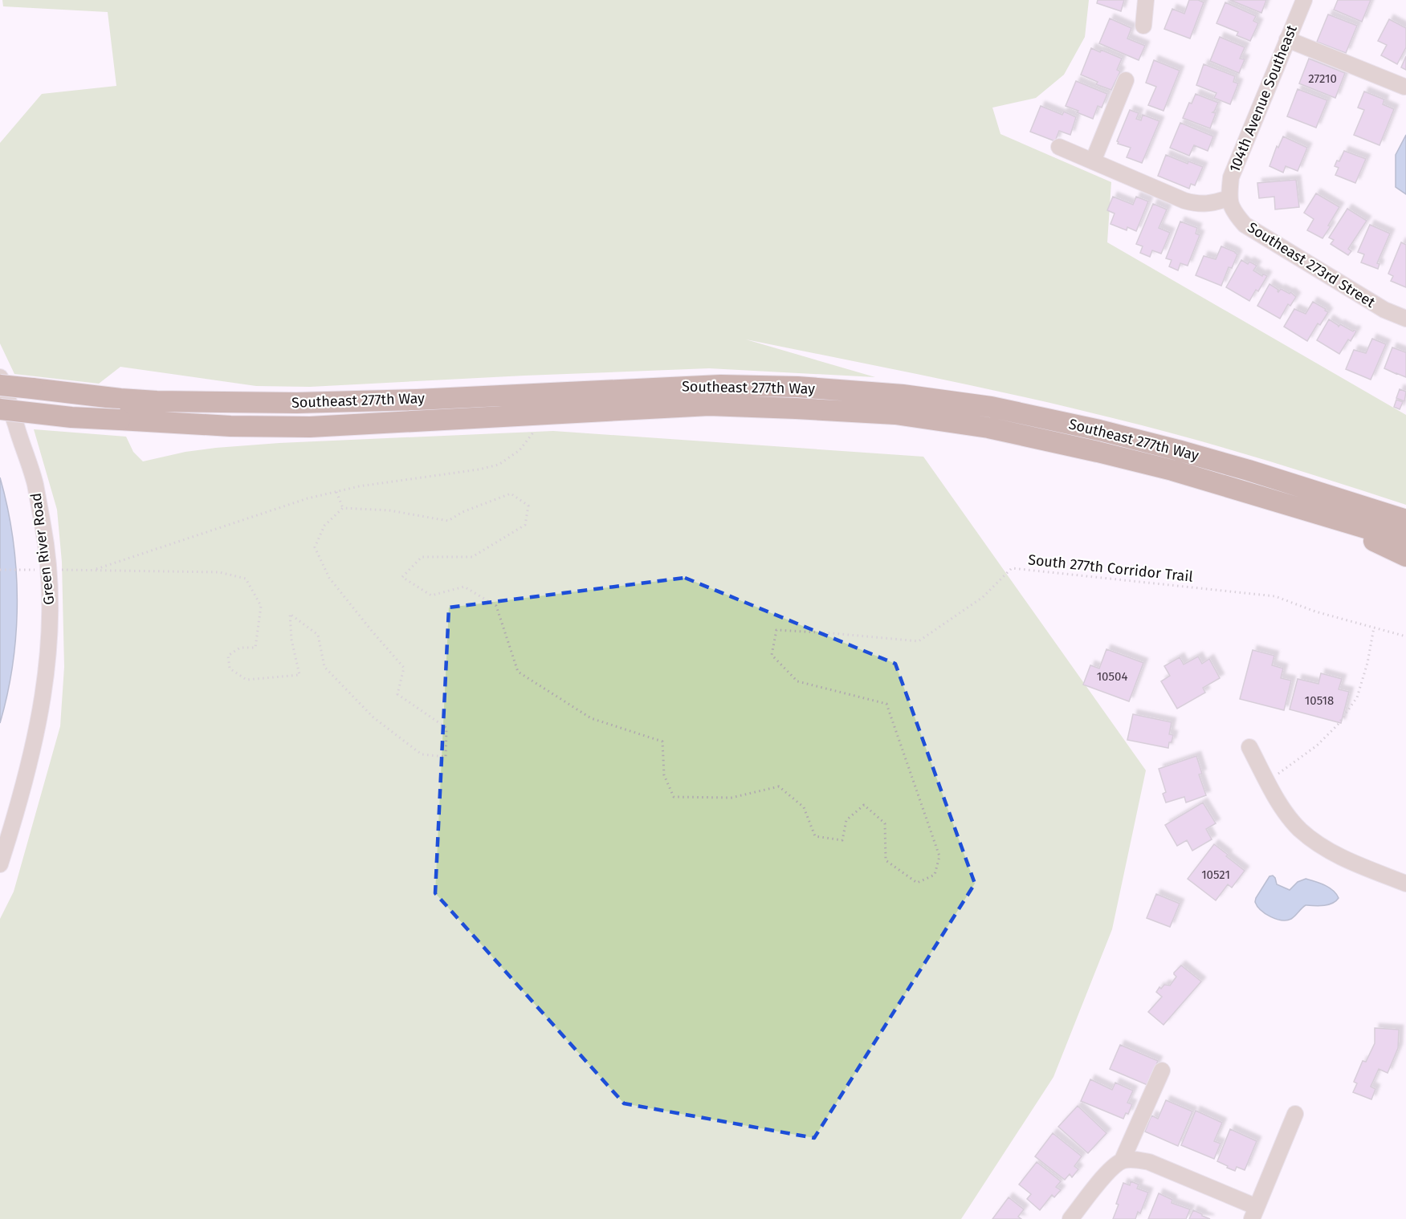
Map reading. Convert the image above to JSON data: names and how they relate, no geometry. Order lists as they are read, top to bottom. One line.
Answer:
{"streets":{"main road":["Southeast 277th Way"],"street":["104th Avenue Southeast","Southeast 273rd Street","Green River Road"],"path":["South 277th Corridor Trail"]},"crossings":[["104th Avenue Southeast","Southeast 273rd Street"]],"house_numbers":["27210","10504","10518","10521"]}
